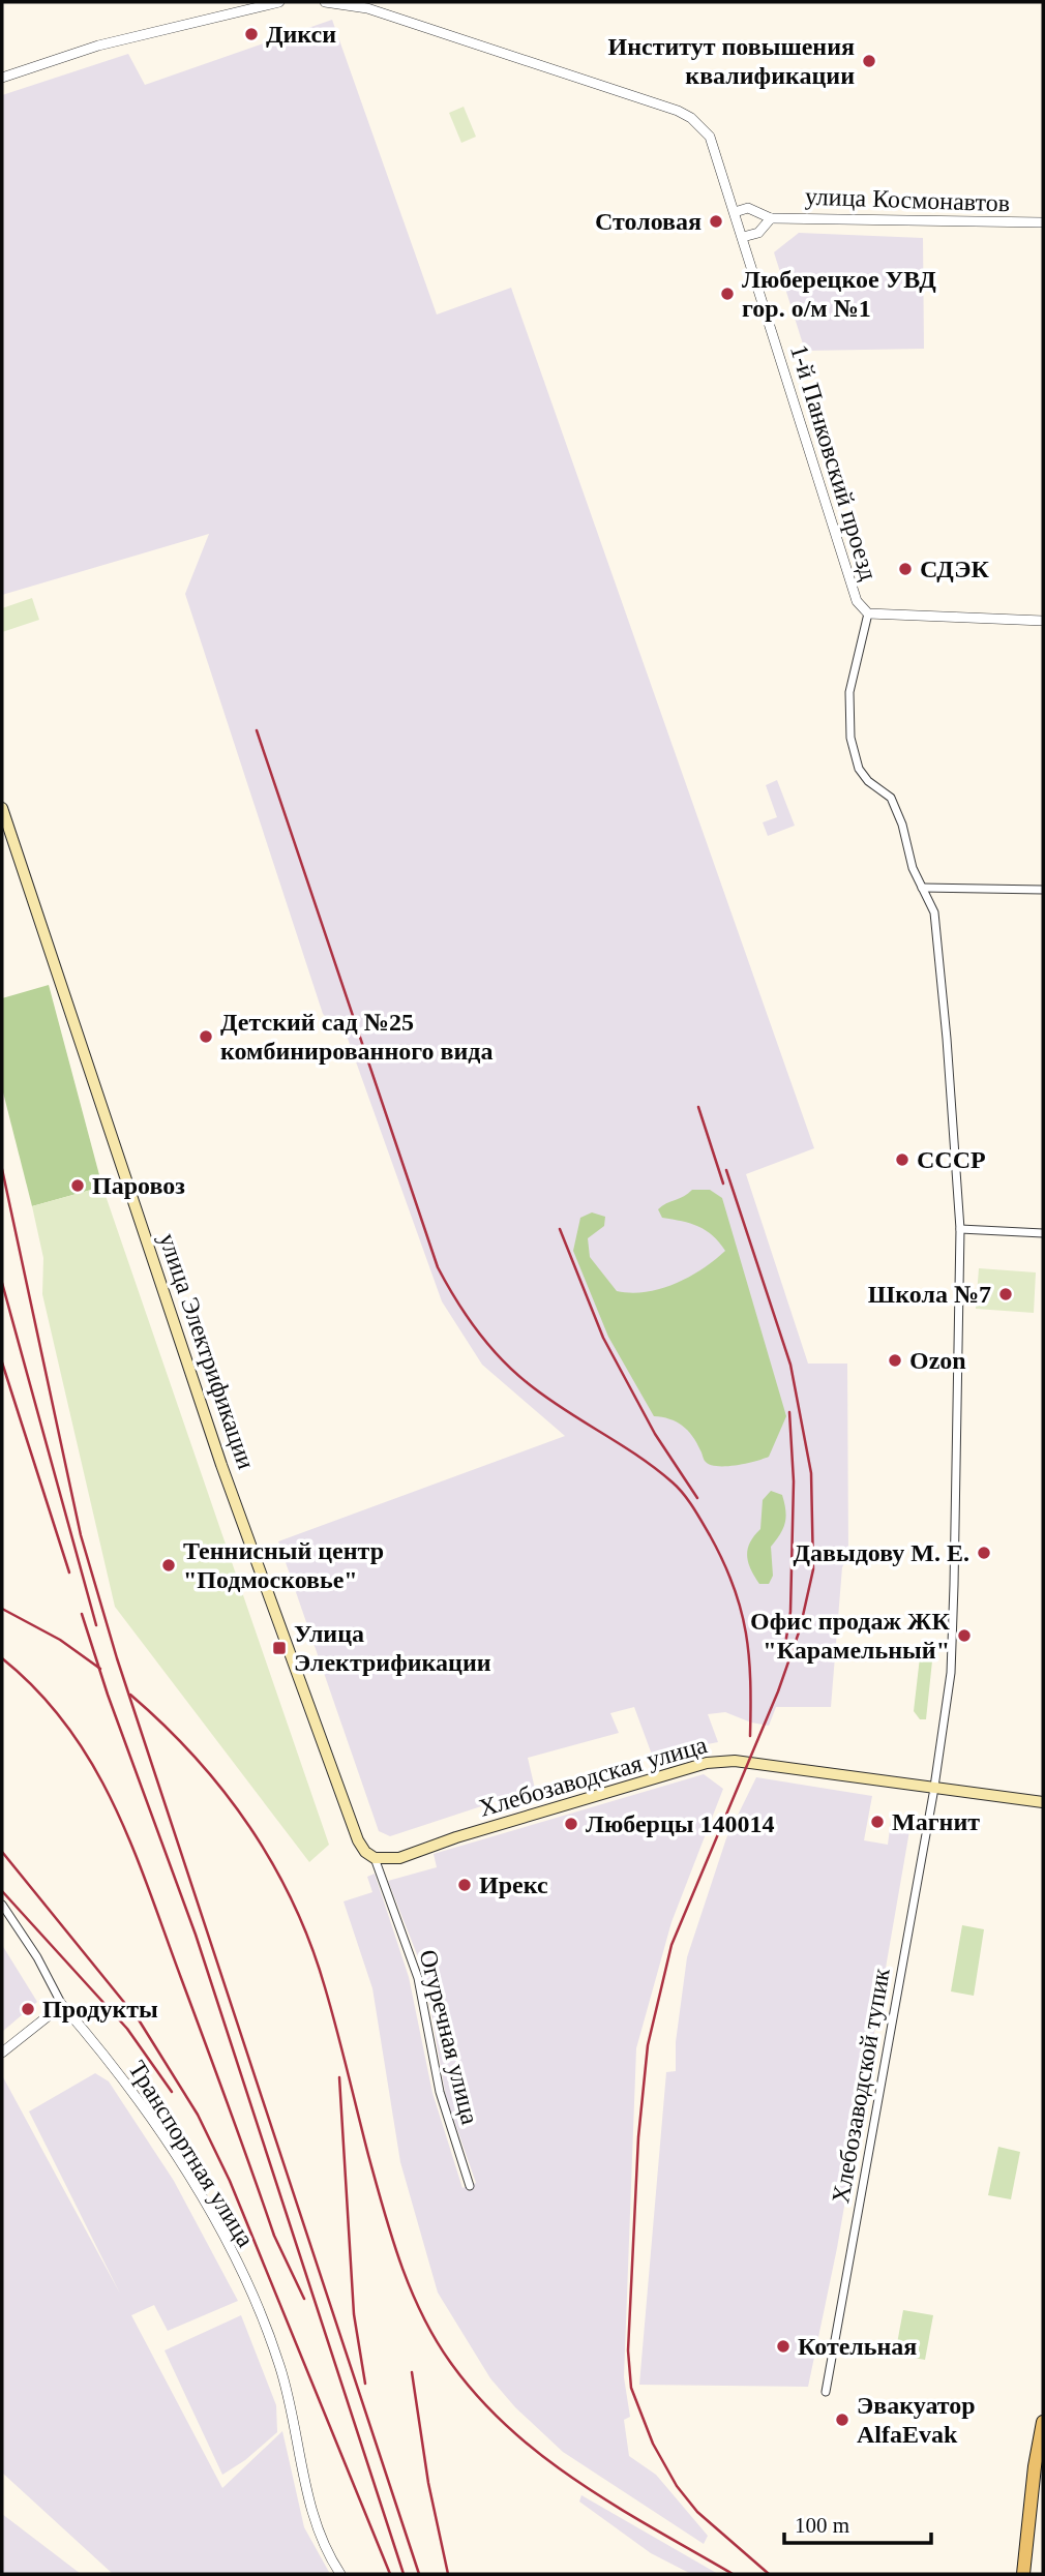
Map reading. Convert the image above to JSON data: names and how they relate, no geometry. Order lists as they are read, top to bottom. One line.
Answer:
{"streets":{"main road":["улица Электрификации","Хлебозаводская улица"],"street":["улица Космонавтов","1-й Панковский проезд","Огуречная улица","Хлебозаводской тупик","Транспортная улица"]},"crossings":[["1-й Панковский проезд","Хлебозаводской тупик"],["улица Электрификации","Хлебозаводская улица"],["улица Электрификации","Огуречная улица"],["Хлебозаводская улица","Огуречная улица"],["Хлебозаводская улица","Хлебозаводской тупик"]],"places":{"other":["Дикси","Институт повышения квалификации","Столовая","Люберецкое УВД гор. о/м №1","СДЭК","Детский сад №25 комбинированного вида","СССР","Паровоз","Школа №7","Ozon","Давыдову М. Е.","Теннисный центр \"Подмосковье\"","Офис продаж ЖК \"Карамельный\"","Магнит","Люберцы 140014","Ирекс","Продукты","Котельная","Эвакуатор AlfaEvak"],"transit":["Улица Электрификации"]},"scale_bar":"100 m"}
